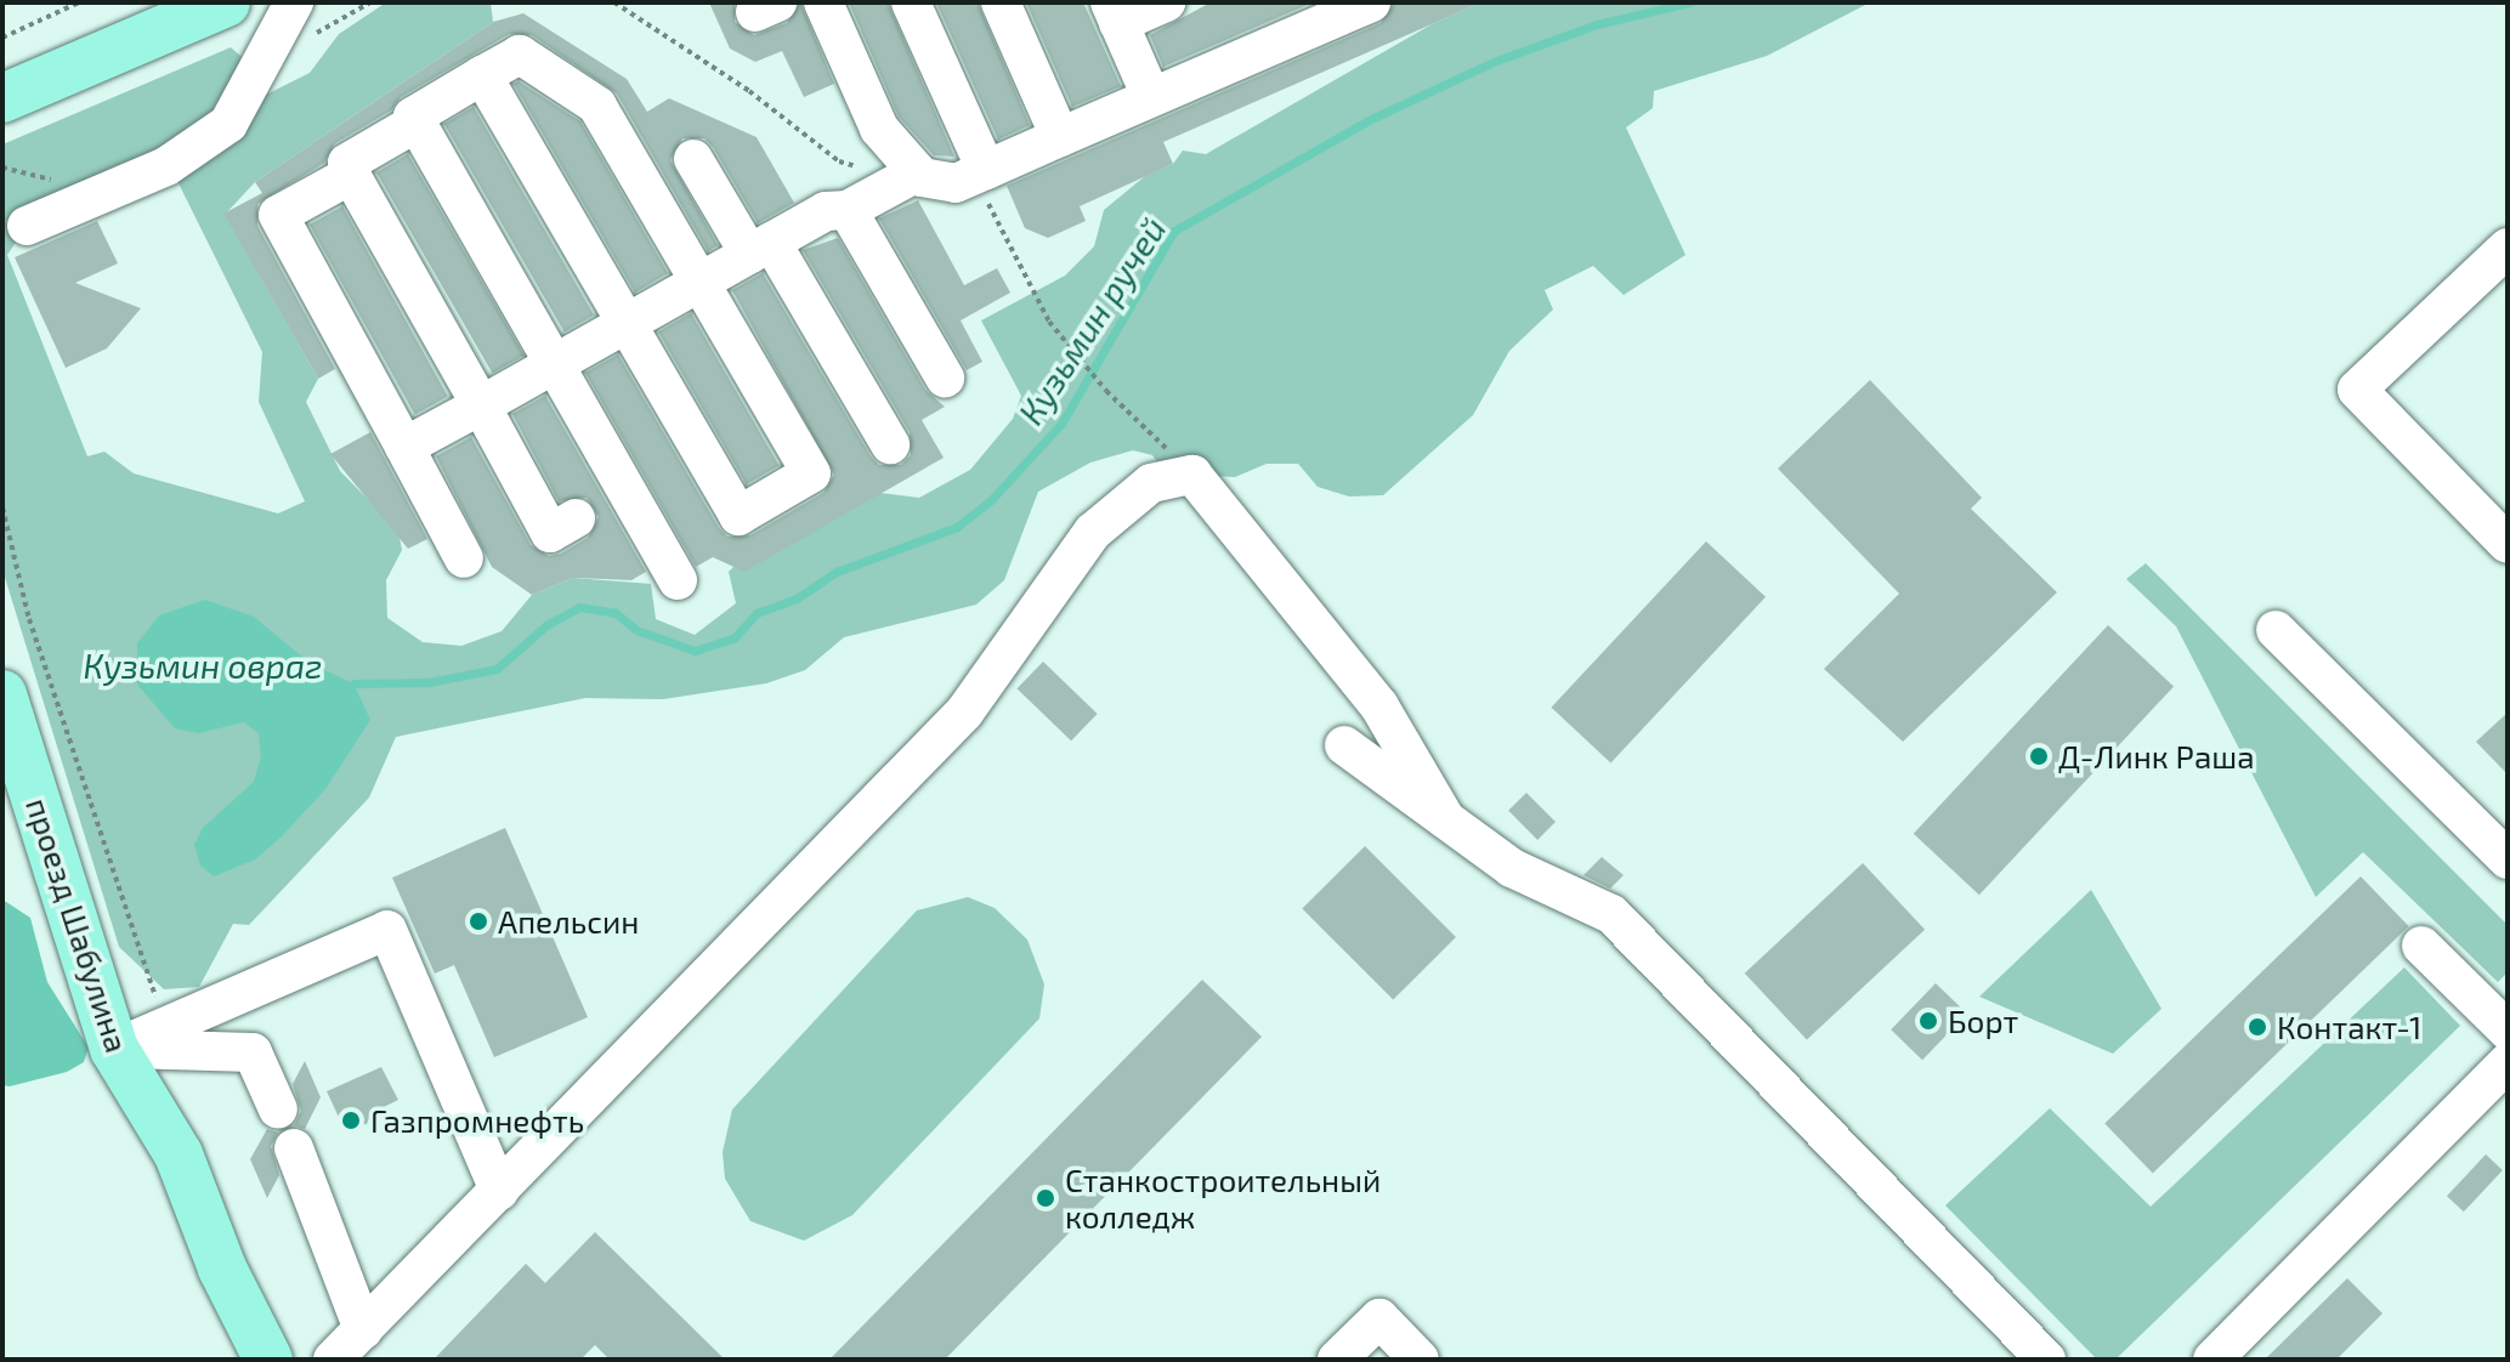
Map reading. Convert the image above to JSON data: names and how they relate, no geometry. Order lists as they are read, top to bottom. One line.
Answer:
{"streets":{"main road":["проезд Шабулина"]},"water":["Кузьмин ручей","Кузьмин овраг"],"places":["Д-Линк Раша","Апельсин","Борт","Контакт-1","Газпромнефть","Станкостроительный колледж"]}
